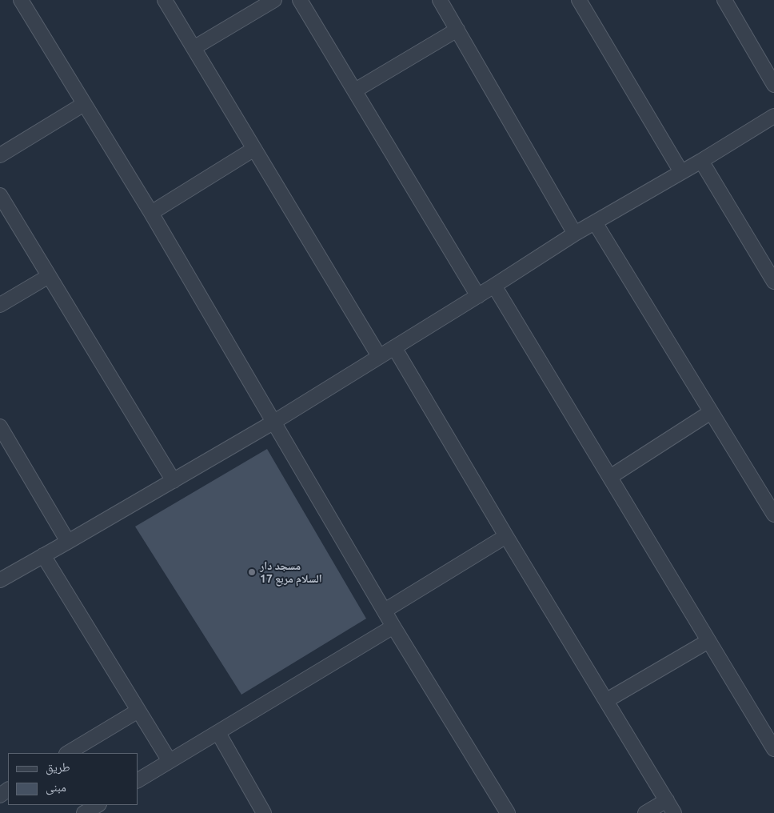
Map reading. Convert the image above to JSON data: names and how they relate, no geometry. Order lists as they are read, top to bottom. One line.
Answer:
{"places":["مسجد دار السلام مربع 17"],"legend":["طريق","مبنى"]}
